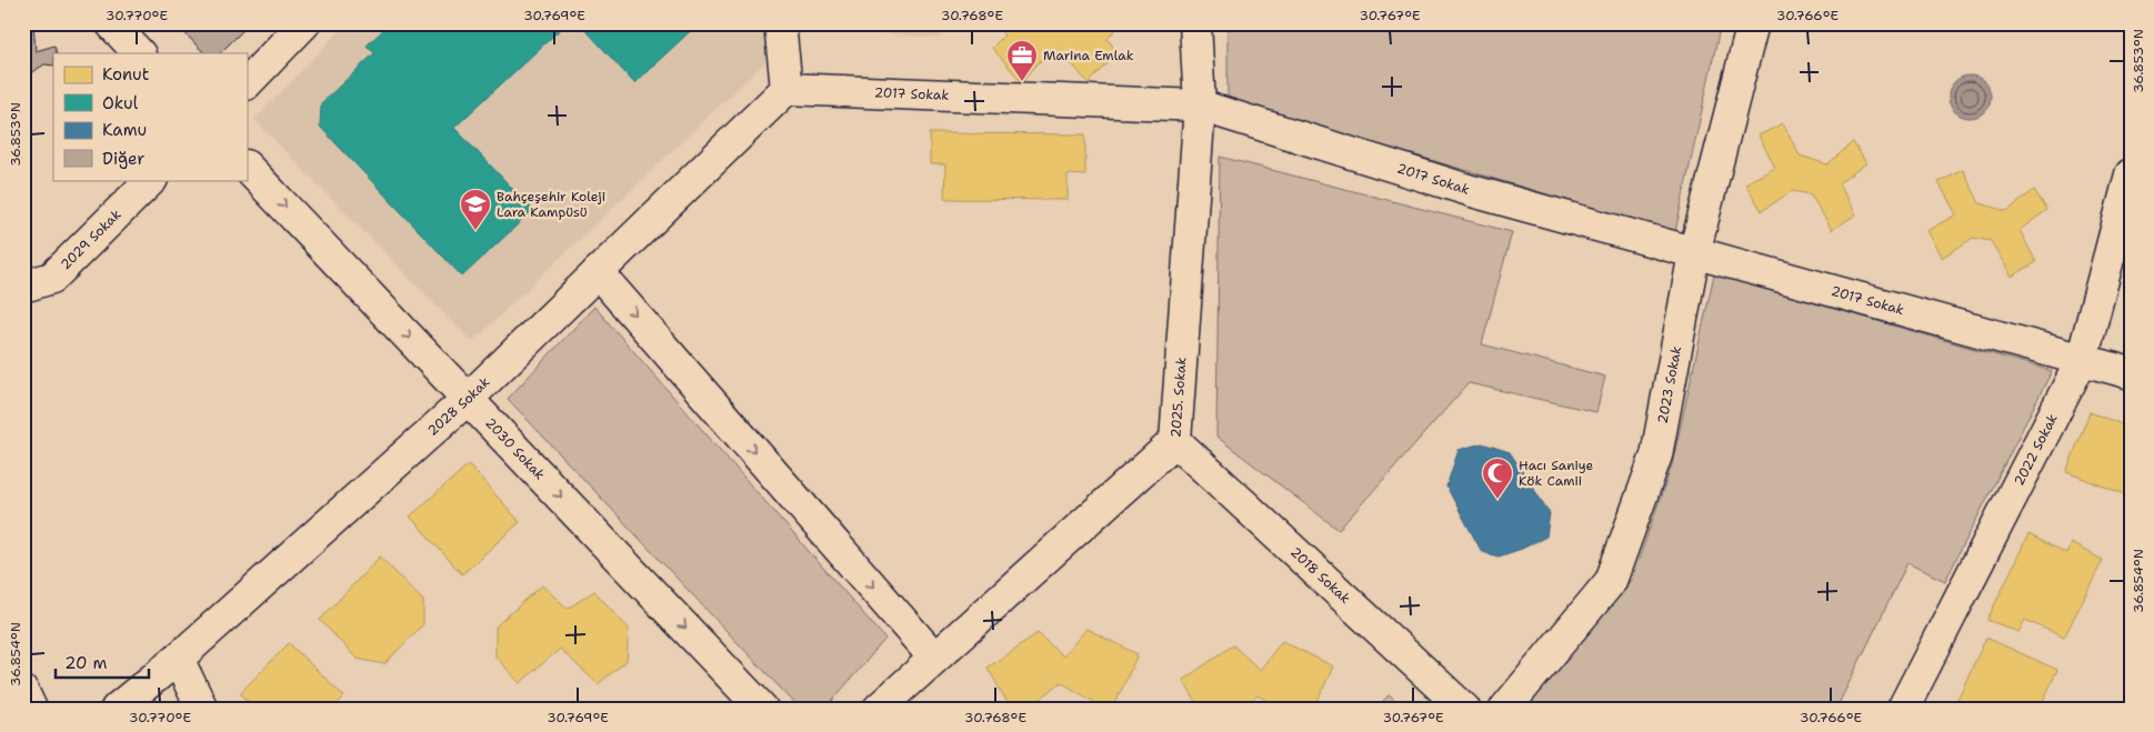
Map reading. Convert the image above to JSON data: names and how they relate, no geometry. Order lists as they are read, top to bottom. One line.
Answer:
{"streets":{"street":["2017 Sokak","2029 Sokak","2023 Sokak","2025. Sokak","2028 Sokak","2030 Sokak","2022 Sokak","2018 Sokak"]},"crossings":[["2017 Sokak","2023 Sokak"],["2017 Sokak","2025. Sokak"],["2017 Sokak","2028 Sokak"],["2017 Sokak","2022 Sokak"],["2025. Sokak","2018 Sokak"],["2028 Sokak","2030 Sokak"]],"places":{"office":["Marina Emlak"],"school or university":["Bahçeşehir Koleji Lara Kampüsü"],"mosque":["Hacı Saniye Kök Camii"]},"legend":["Konut","Okul","Kamu","Diğer"],"scale_bar":"20 m","coordinates":["30.770°E","30.769°E","30.768°E","30.767°E","30.766°E","36.853°N","36.854°N"]}
